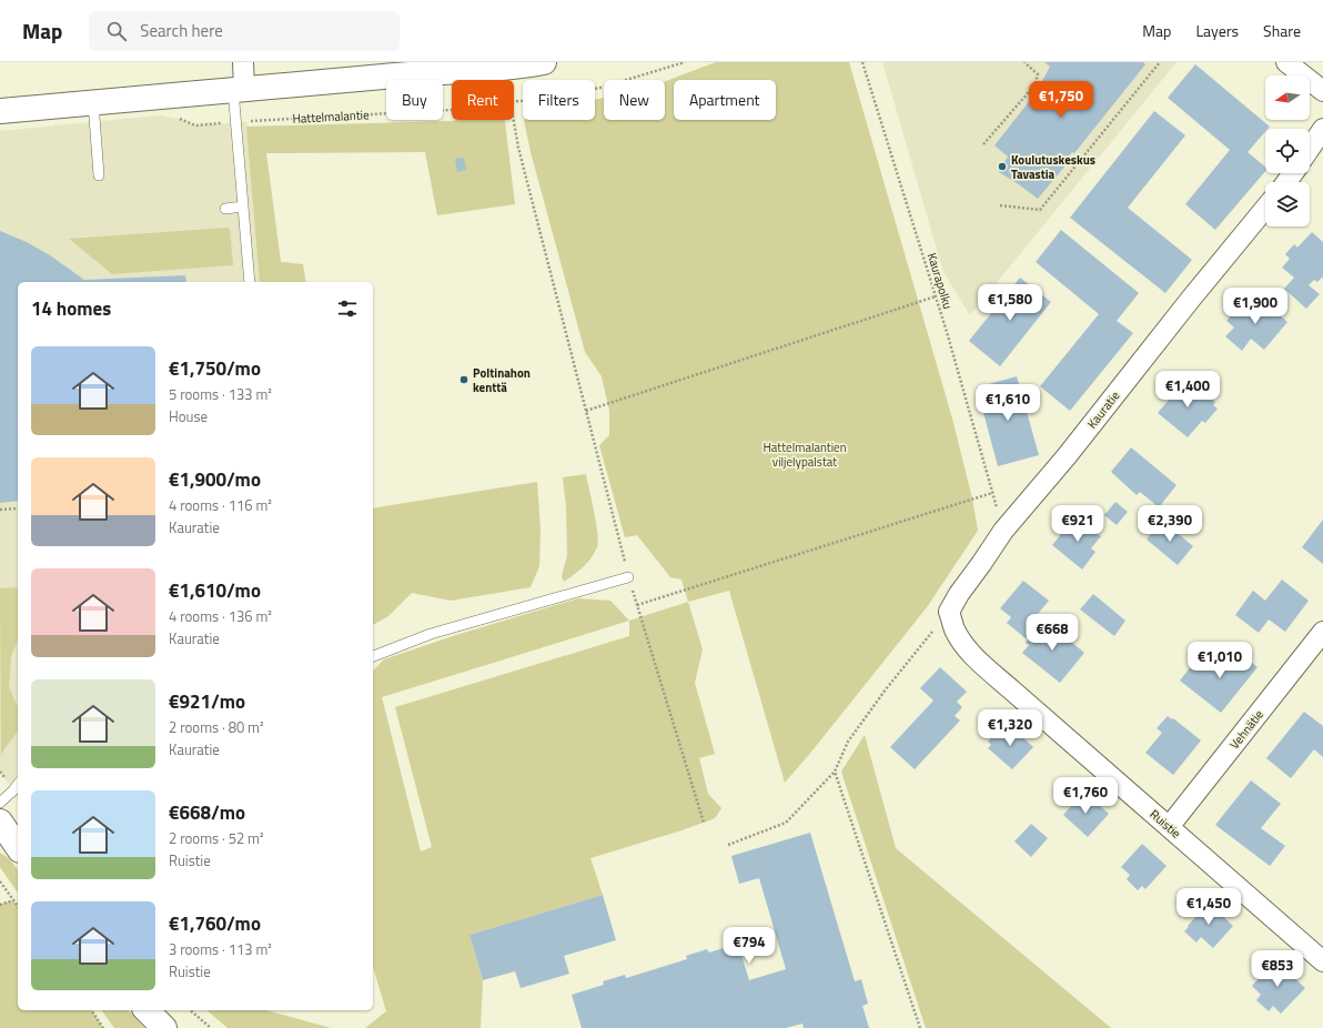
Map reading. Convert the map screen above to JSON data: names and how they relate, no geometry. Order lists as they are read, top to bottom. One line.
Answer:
{"streets":{"street":["Kauratie","Vehnätie","Ruistie"],"path":["Hattelmalantie","Kaurapolku"]},"crossings":[["Kaurapolku","Kauratie"],["Kauratie","Ruistie"],["Vehnätie","Ruistie"]],"parks":["Hattelmalantien viljelypalstat"],"places":["Koulutuskeskus Tavastia","Poltinahon kenttä"],"north":"left","page":{"header":"Map","search":"Search here","nav":["Map","Layers","Share"],"chip":["Buy","Rent","Filters","New","Apartment"],"price":["€1,750","€1,580","€1,900","€1,400","€1,610","€921","€2,390","€668","€1,010","€1,320","€1,760","€1,450","€794","€853"],"heading":"14 homes","list":[{"name":"€1,750/mo","note":"5 rooms · 133 m² · House"},{"name":"€1,900/mo","note":"4 rooms · 116 m² · Kauratie"},{"name":"€1,610/mo","note":"4 rooms · 136 m² · Kauratie"},{"name":"€921/mo","note":"2 rooms · 80 m² · Kauratie"},{"name":"€668/mo","note":"2 rooms · 52 m² · Ruistie"},{"name":"€1,760/mo","note":"3 rooms · 113 m² · Ruistie"}]}}
